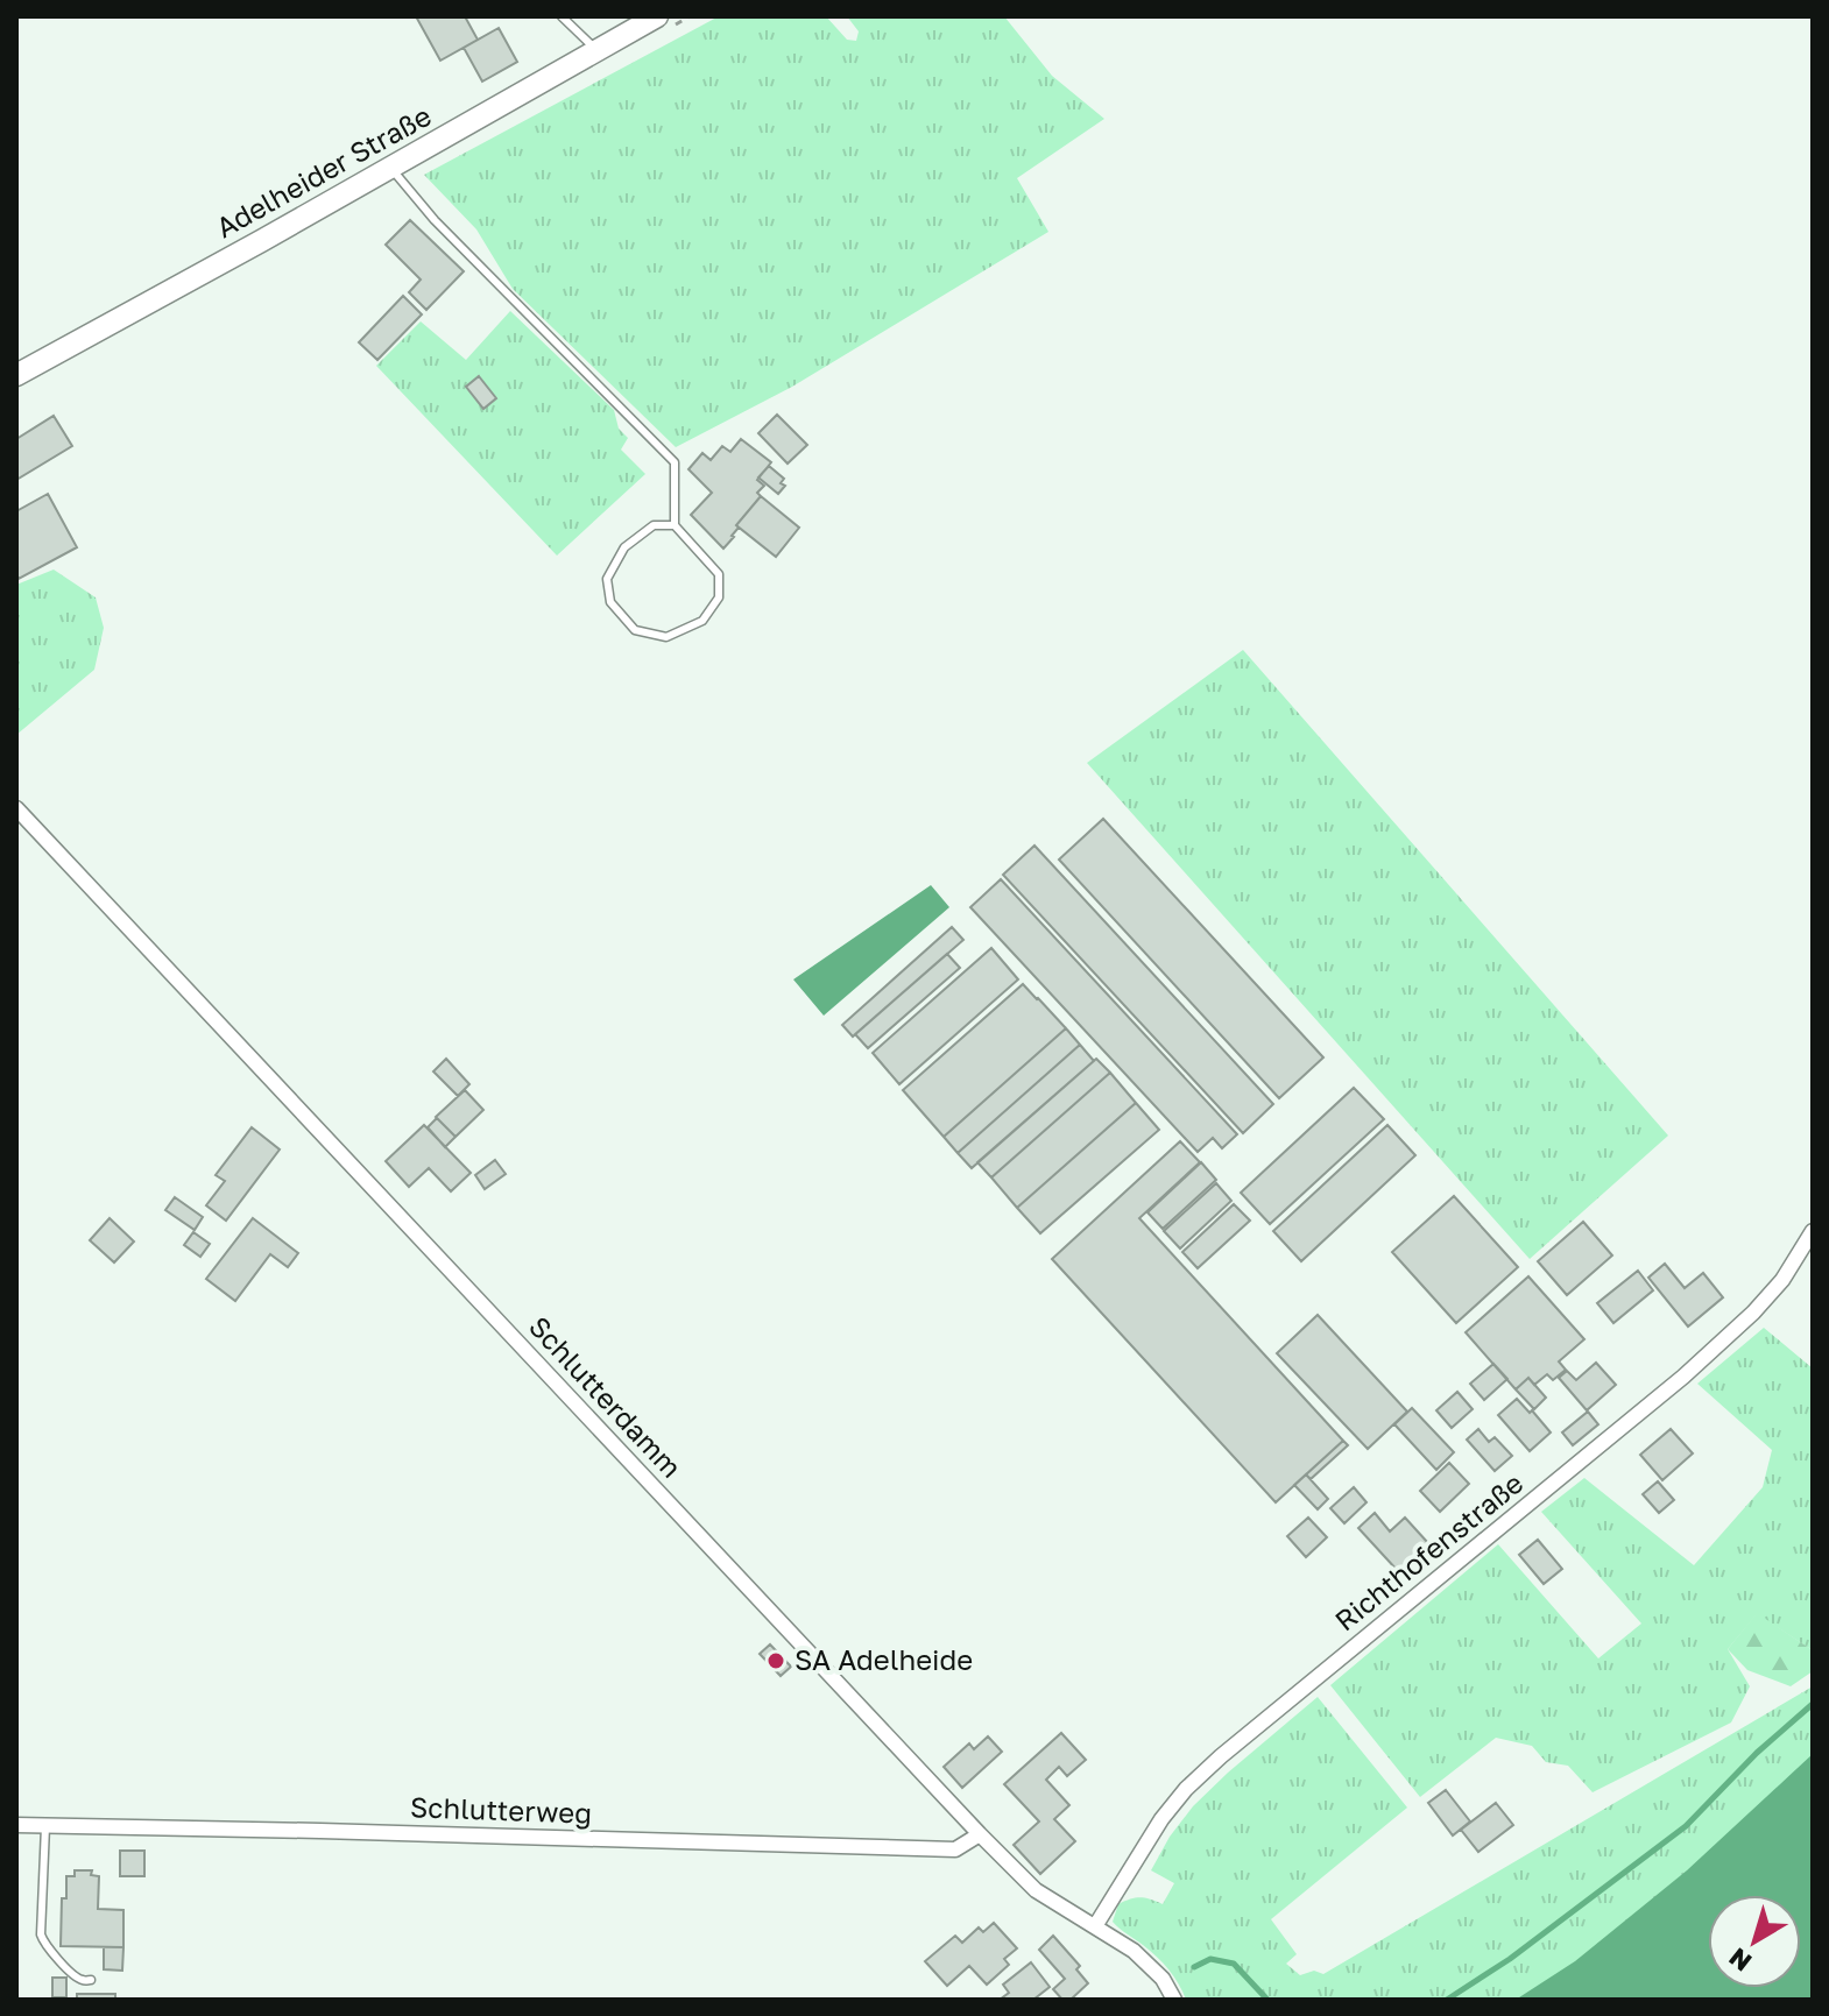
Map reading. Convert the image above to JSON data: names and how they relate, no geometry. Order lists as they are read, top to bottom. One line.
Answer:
{"streets":{"main road":["Adelheider Straße"],"street":["Schlutterdamm","Richthofenstraße","Schlutterweg"]},"crossings":[["Schlutterdamm","Richthofenstraße"],["Schlutterdamm","Schlutterweg"]],"places":["SA Adelheide"],"north":"bottom left"}
